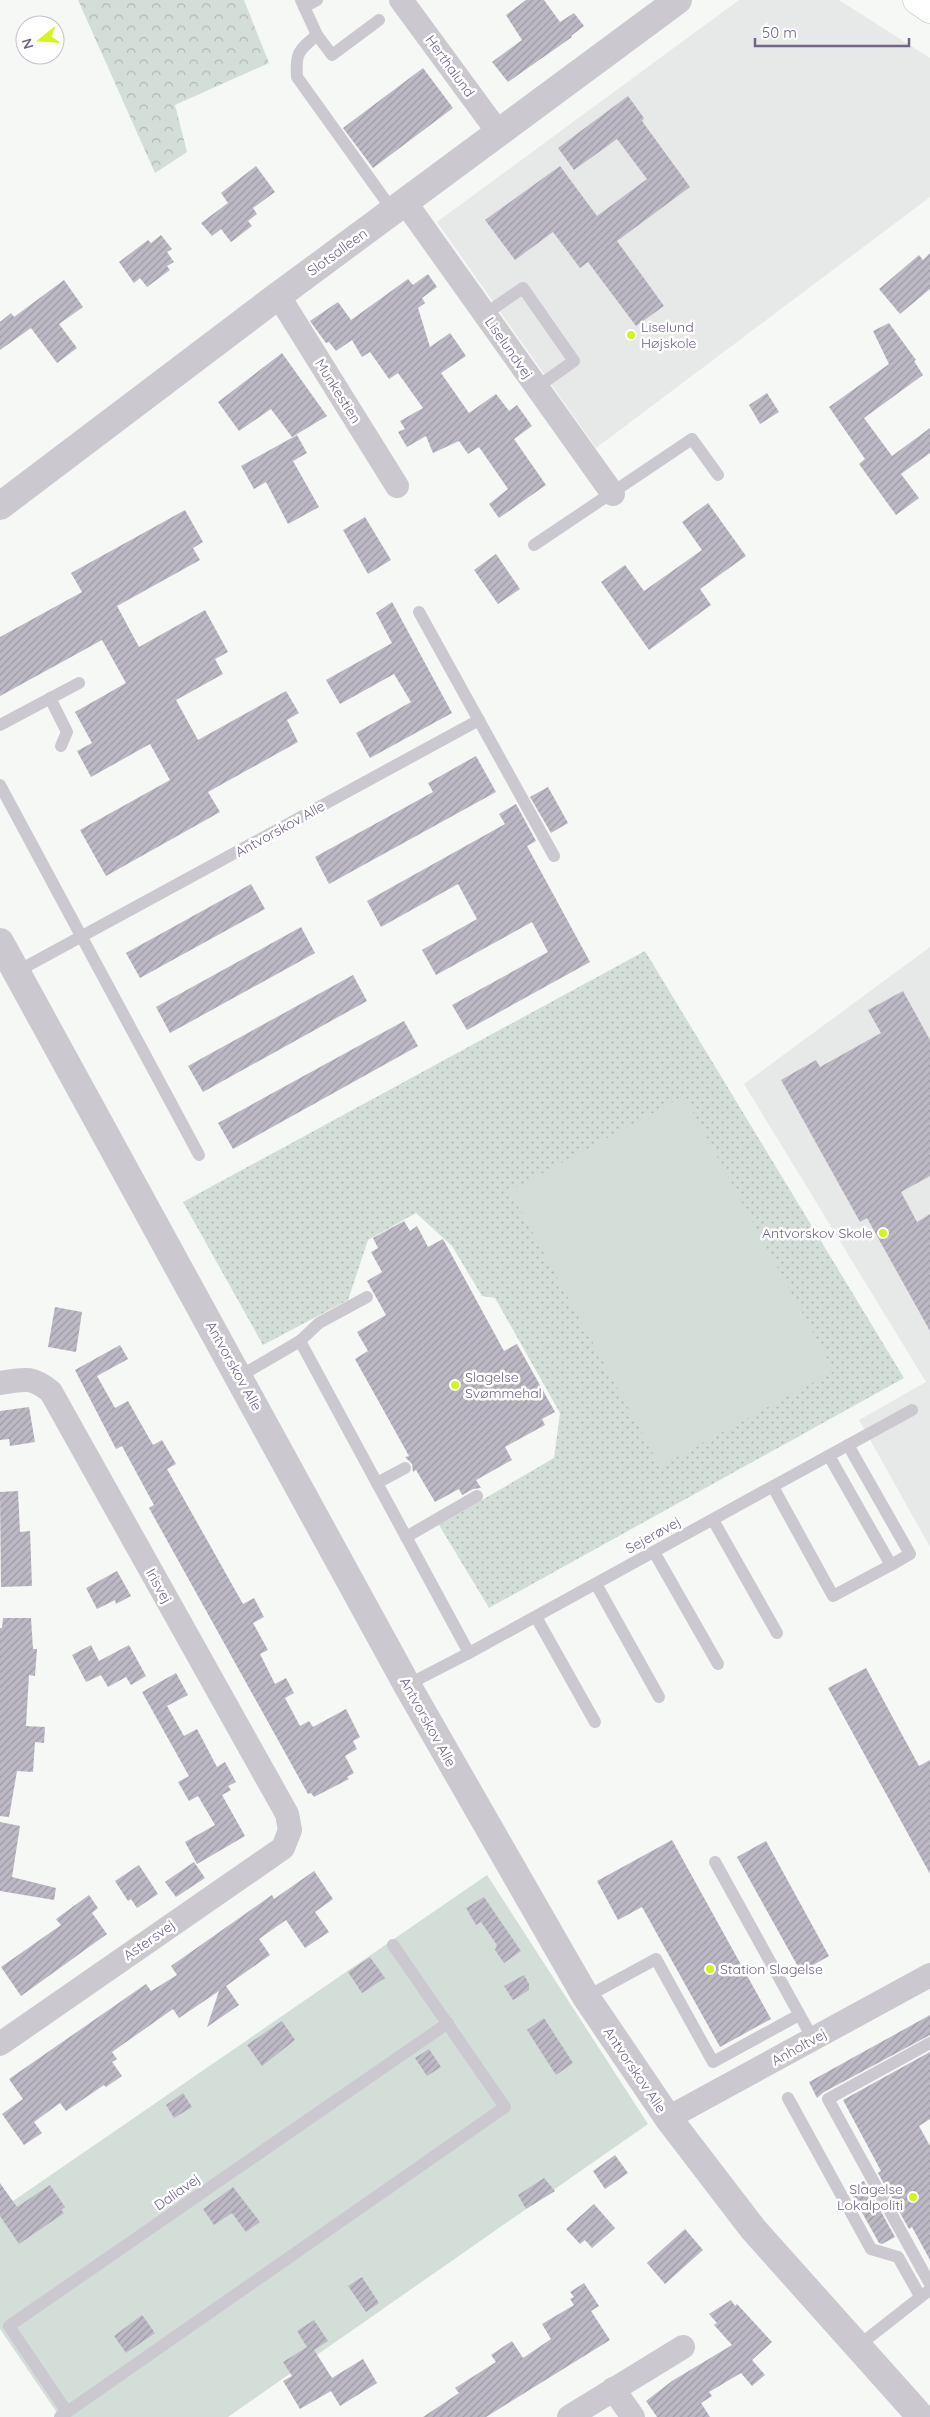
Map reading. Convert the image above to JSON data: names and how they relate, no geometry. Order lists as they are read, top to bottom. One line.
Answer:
{"streets":{"street":["Herthalund","Slotsalleen","Liselundvej","Munkestien","Antvorskov Alle","Irisvej","Astersvej","Anholtvej"],"lane":["Sejerøvej","Daliavej"]},"crossings":[["Herthalund","Slotsalleen"],["Slotsalleen","Liselundvej"],["Slotsalleen","Munkestien"],["Antvorskov Alle","Sejerøvej"],["Antvorskov Alle","Anholtvej"],["Irisvej","Astersvej"]],"places":["Liselund Højskole","Antvorskov Skole","Slagelse Svømmehal","Station Slagelse","Slagelse Lokalpoliti"],"scale_bar":"50 m","north":"left"}
